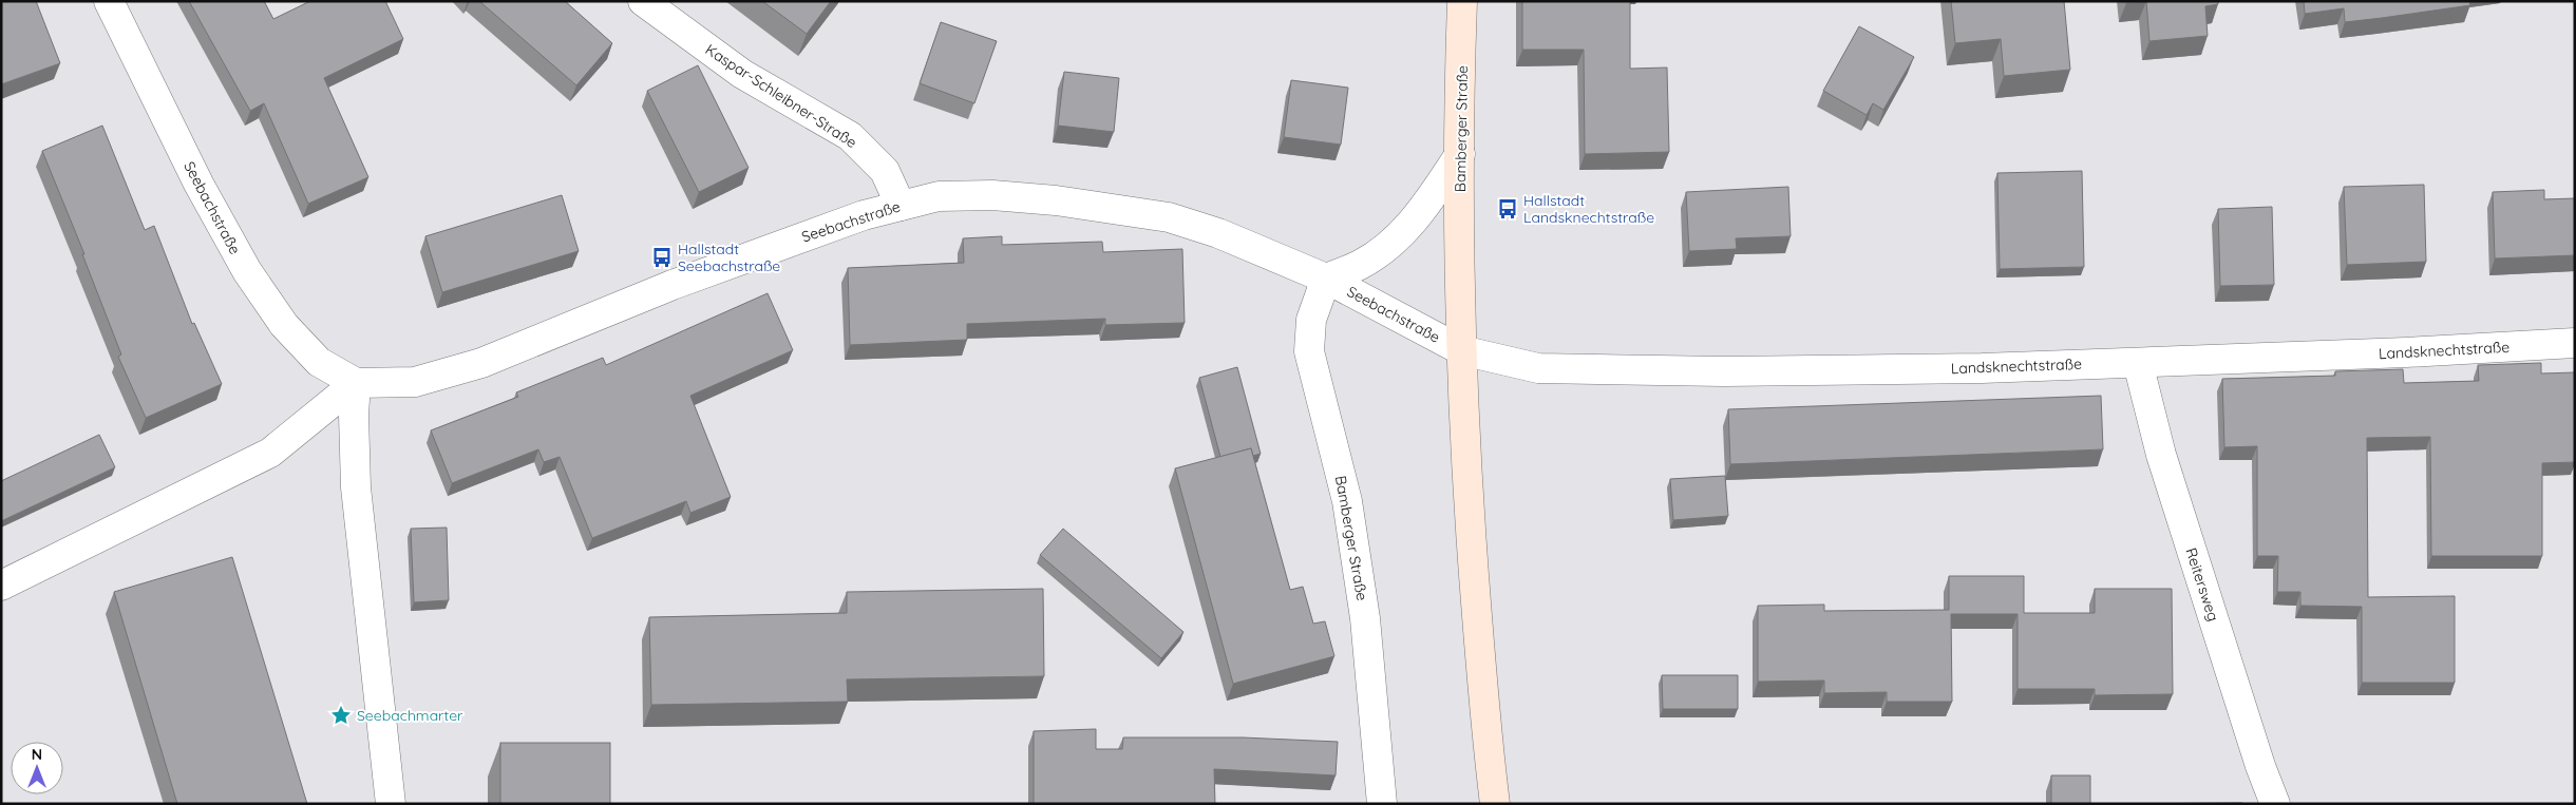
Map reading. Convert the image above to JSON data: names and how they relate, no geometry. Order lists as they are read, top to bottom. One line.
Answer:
{"streets":{"main road":["Bamberger Straße"],"street":["Kaspar-Schleibner-Straße","Seebachstraße","Landsknechtstraße","Reitersweg"]},"crossings":[["Kaspar-Schleibner-Straße","Seebachstraße"],["Bamberger Straße","Seebachstraße"],["Bamberger Straße","Landsknechtstraße"],["Seebachstraße","Landsknechtstraße"],["Landsknechtstraße","Reitersweg"]],"places":{"bus stop":["Hallstadt Landsknechtstraße","Hallstadt Seebachstraße"],"place":["Seebachmarter"]},"north":"top"}
